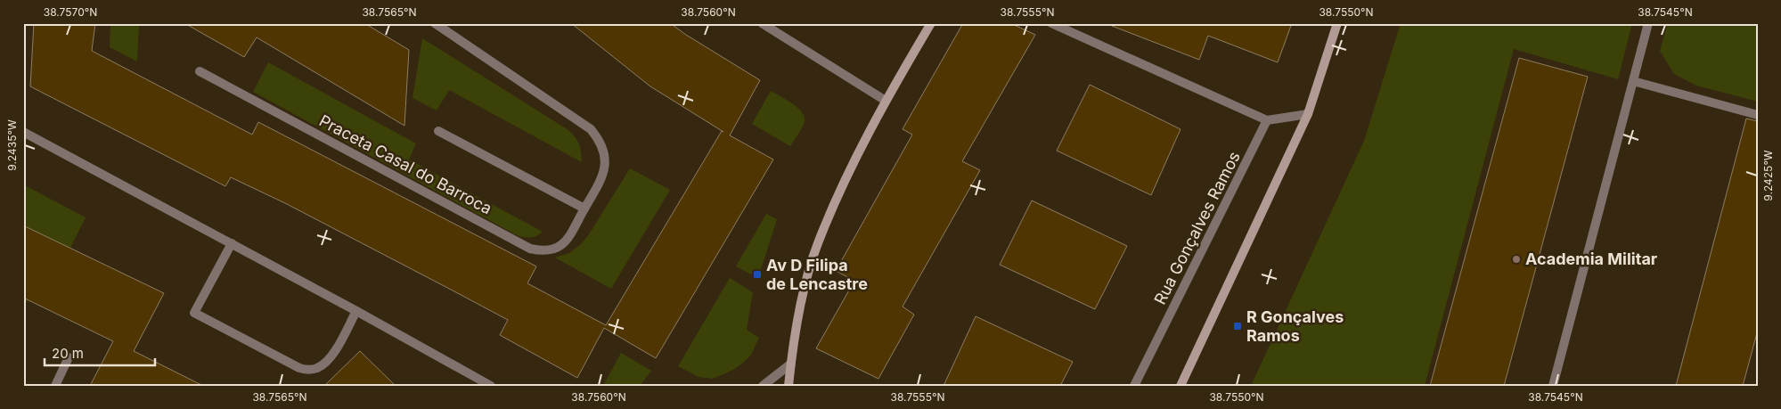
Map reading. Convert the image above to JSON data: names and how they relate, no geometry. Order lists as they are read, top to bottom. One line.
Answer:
{"streets":{"street":["Praceta Casal do Barroca","Rua Gonçalves Ramos"]},"places":{"other":["Academia Militar"],"transit":["Av D Filipa de Lencastre","R Gonçalves Ramos"]},"scale_bar":"20 m","coordinates":["38.7570°N","38.7565°N","38.7560°N","38.7555°N","38.7550°N","38.7545°N","9.2435°W","9.2425°W"]}
